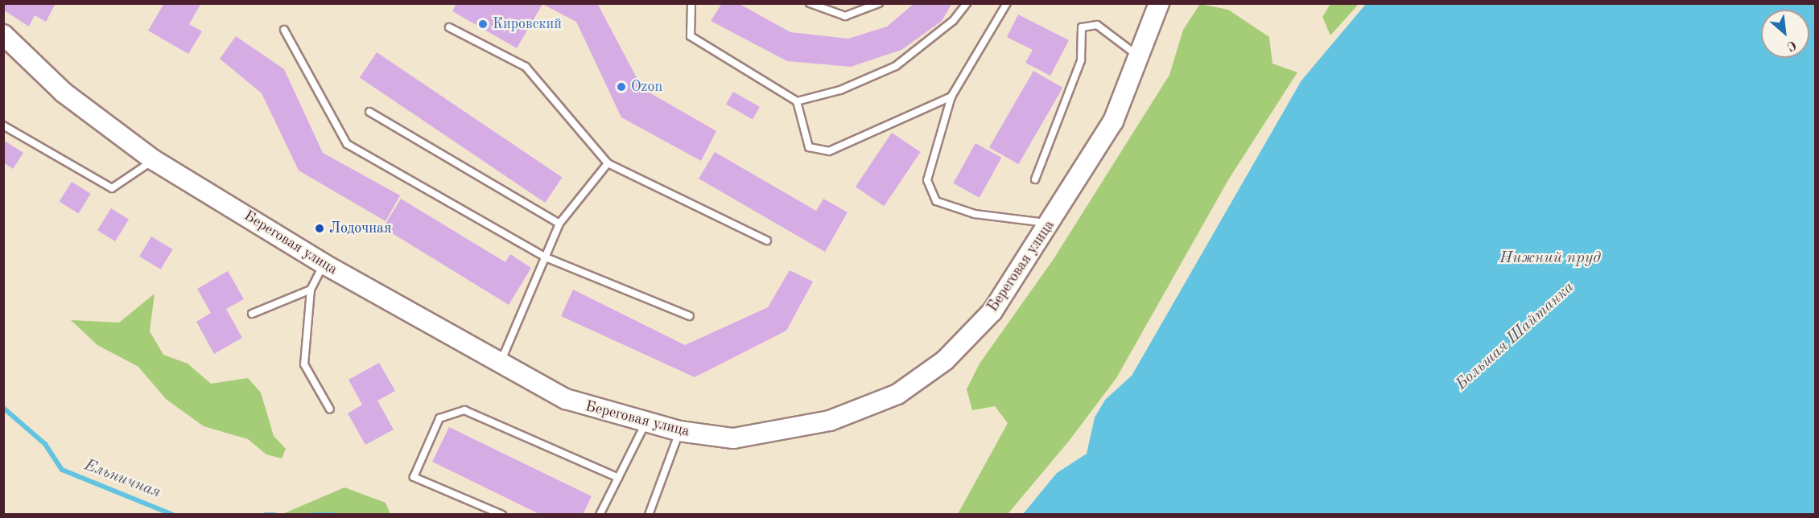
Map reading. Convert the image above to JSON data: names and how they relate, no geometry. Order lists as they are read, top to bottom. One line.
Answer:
{"streets":{"main road":["Береговая улица"]},"water":["Нижний пруд","Большая Шайтанка","Ельничная"],"places":["Кировский","Ozon","Лодочная"],"north":"bottom right"}
